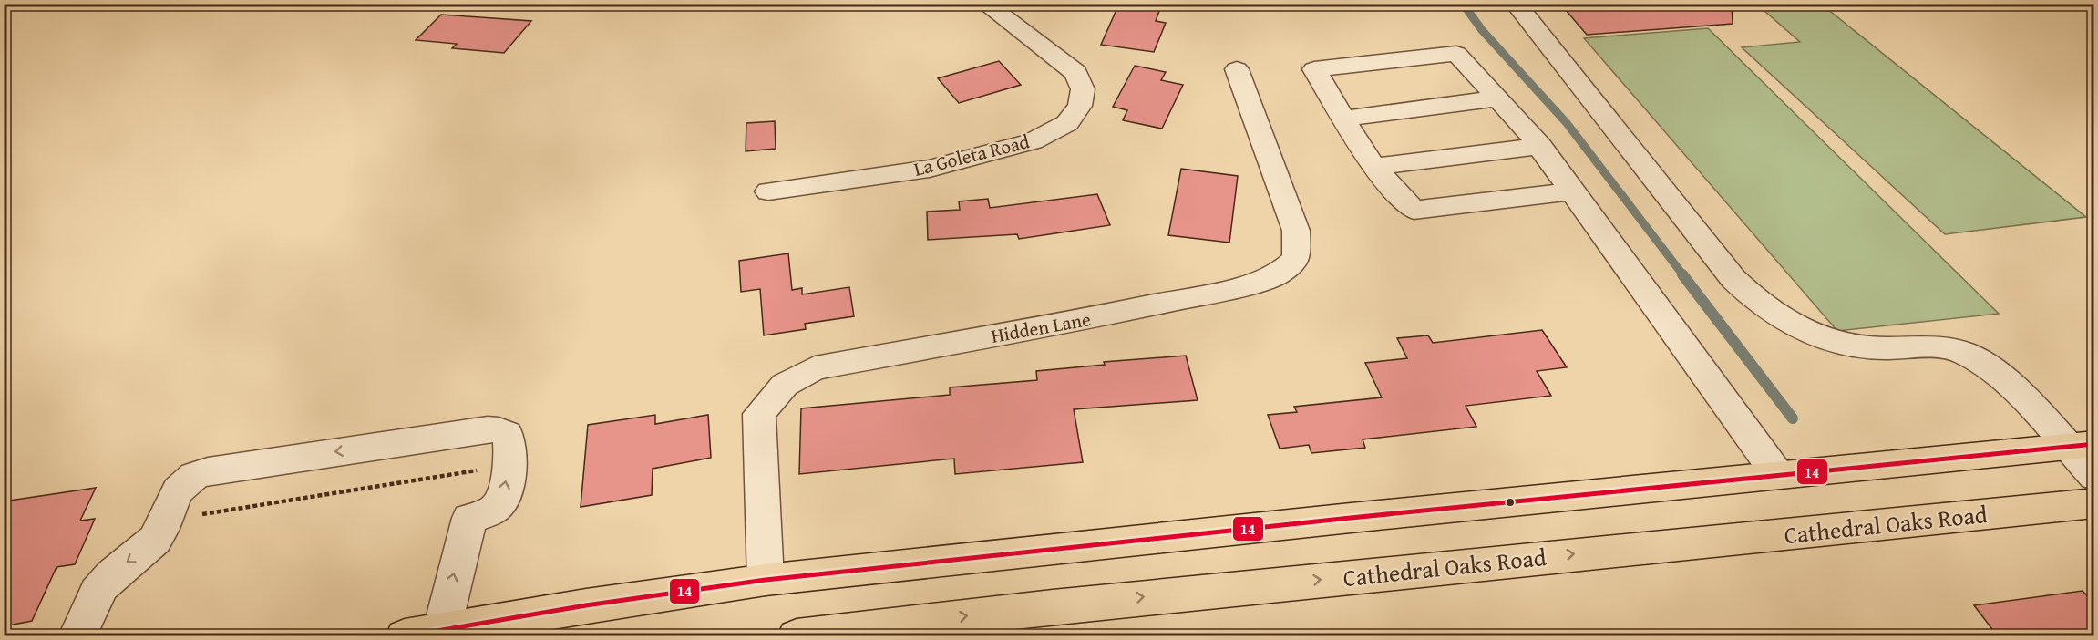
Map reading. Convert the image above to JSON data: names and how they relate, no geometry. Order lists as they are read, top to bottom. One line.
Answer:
{"streets":{"main road":["Cathedral Oaks Road"],"street":["La Goleta Road","Hidden Lane"]},"lines":["transit line 14"]}
